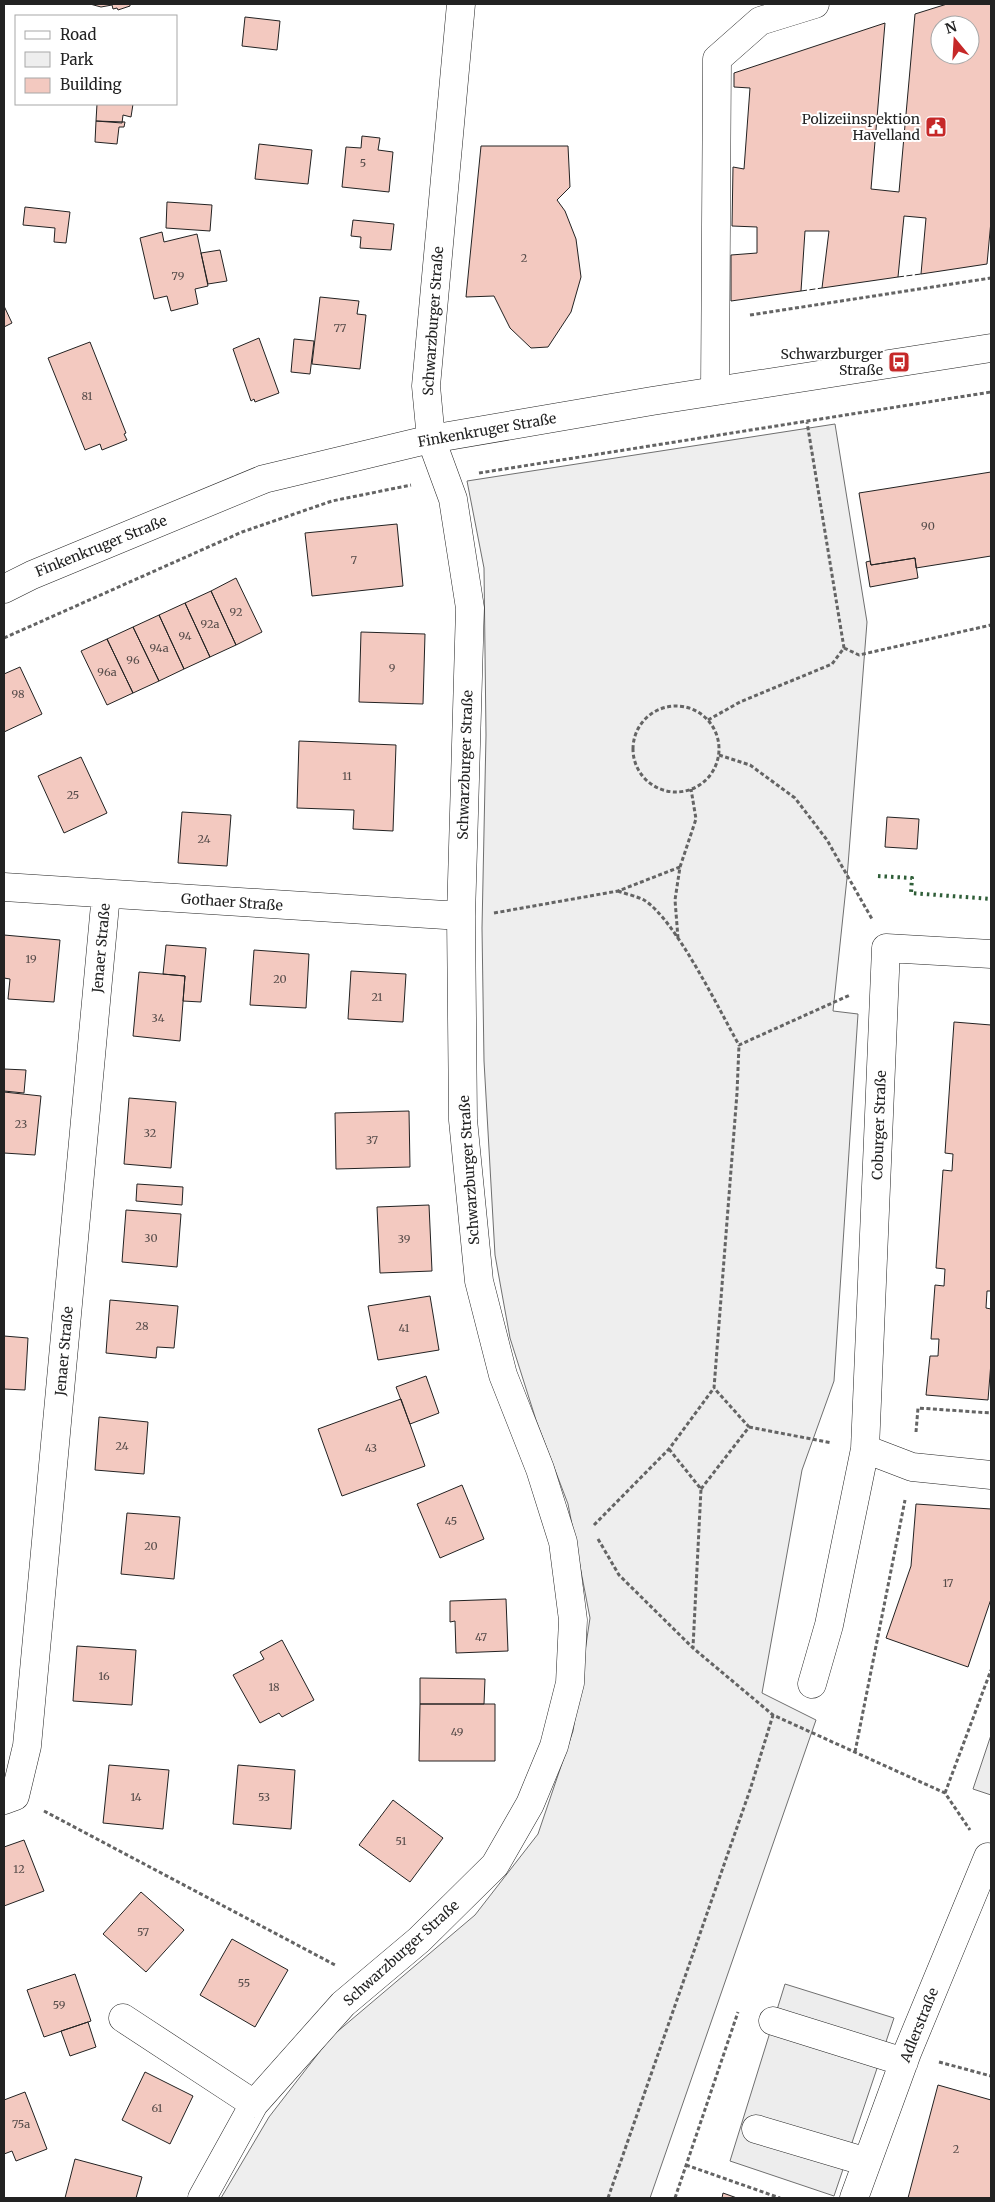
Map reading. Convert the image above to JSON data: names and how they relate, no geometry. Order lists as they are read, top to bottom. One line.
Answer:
{"streets":{"street":["Schwarzburger Straße","Finkenkruger Straße","Gothaer Straße","Jenaer Straße","Coburger Straße","Adlerstraße"]},"crossings":[["Schwarzburger Straße","Finkenkruger Straße"],["Schwarzburger Straße","Gothaer Straße"],["Gothaer Straße","Jenaer Straße"]],"places":{"public building":["Polizeiinspektion Havelland"],"bus stop":["Schwarzburger Straße"]},"house_numbers":["5","2","79","77","81","90","7","92","92a","94","94a","96","9","96a","98","11","25","24","19","20","21","34","23","32","37","30","39","28","41","24","43","45","20","17","47","16","18","49","14","53","51","12","57","55","59","61","75a","2"],"legend":["Road","Park","Building"],"north":"top"}
